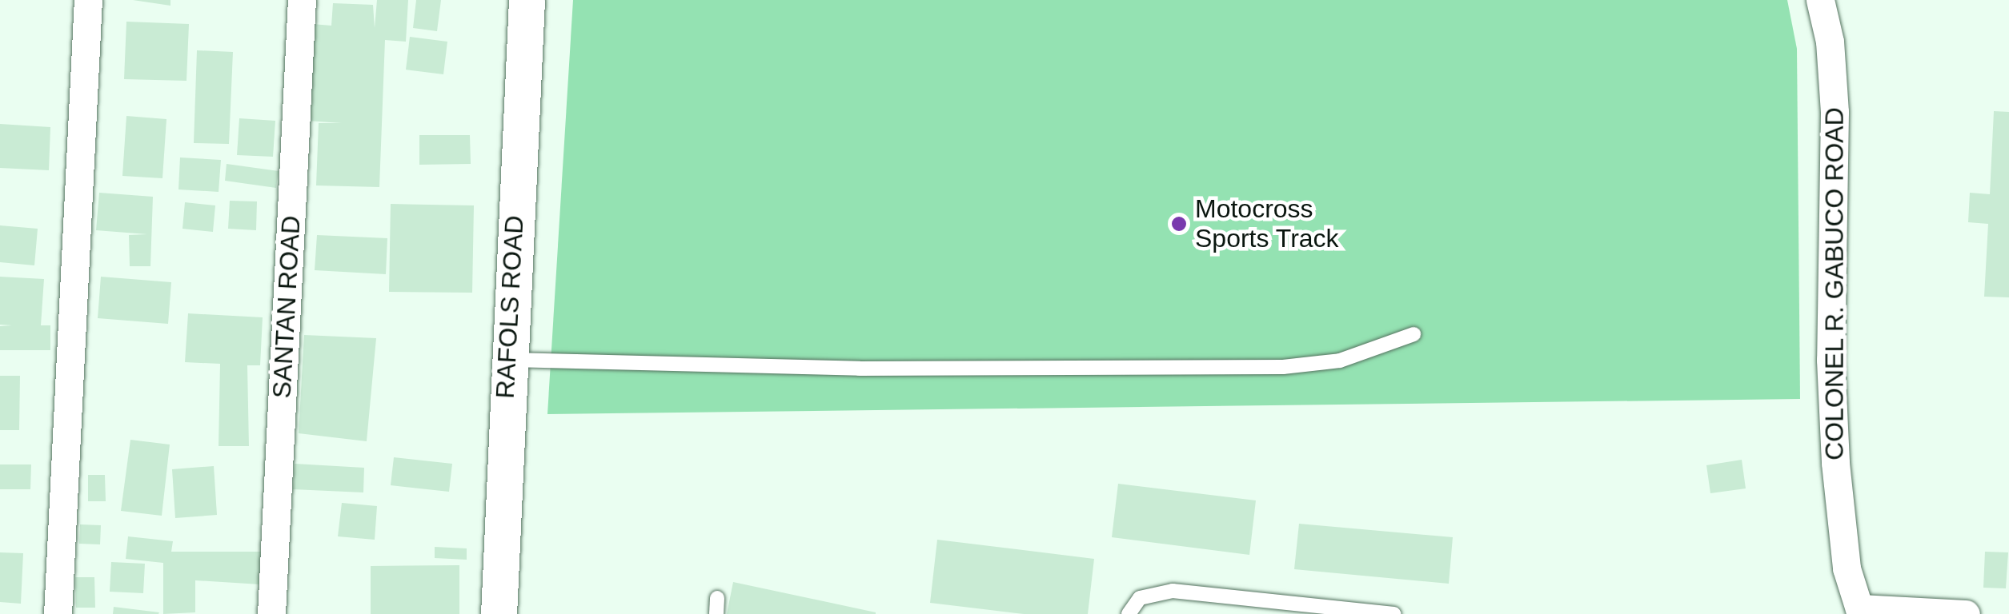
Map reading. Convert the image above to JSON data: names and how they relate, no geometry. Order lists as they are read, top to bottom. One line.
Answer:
{"streets":{"street":["COLONEL R. GABUCO ROAD","SANTAN ROAD","RAFOLS ROAD"]},"places":["Motocross Sports Track"]}
